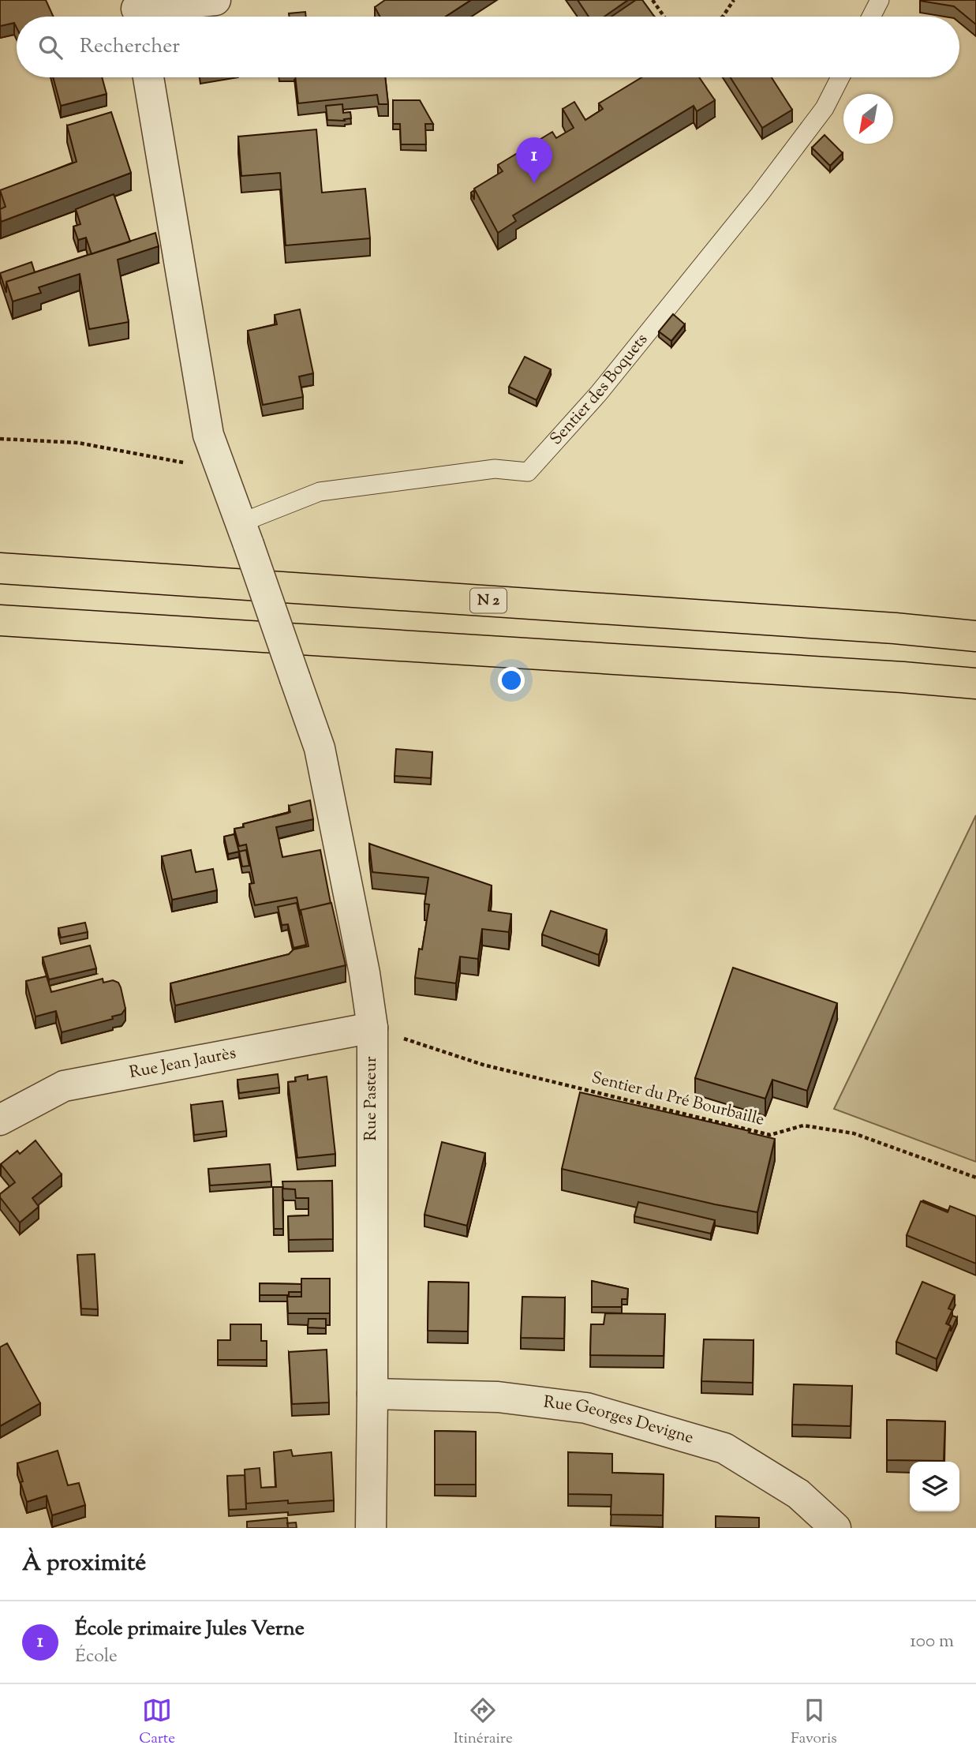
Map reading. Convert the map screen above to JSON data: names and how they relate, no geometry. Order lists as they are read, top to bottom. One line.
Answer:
{"streets":{"highway":["N 2"],"street":["Rue Jean Jaurès","Rue Pasteur","Rue Georges Devigne"],"lane":["Sentier des Boquets"],"path":["Sentier du Pré Bourbaille"]},"crossings":[["Sentier des Boquets","Rue Pasteur"],["Rue Jean Jaurès","Rue Pasteur"],["Rue Jean Jaurès","Sentier du Pré Bourbaille"],["Rue Pasteur","Sentier du Pré Bourbaille"],["Rue Pasteur","Rue Georges Devigne"]],"north":"bottom left","page":{"search":"Rechercher","pins":"1","heading":"À proximité","list":[{"mark":"1","name":"École primaire Jules Verne","note":"École","value":"100 m"}],"nav":["Carte","Itinéraire","Favoris"]}}
